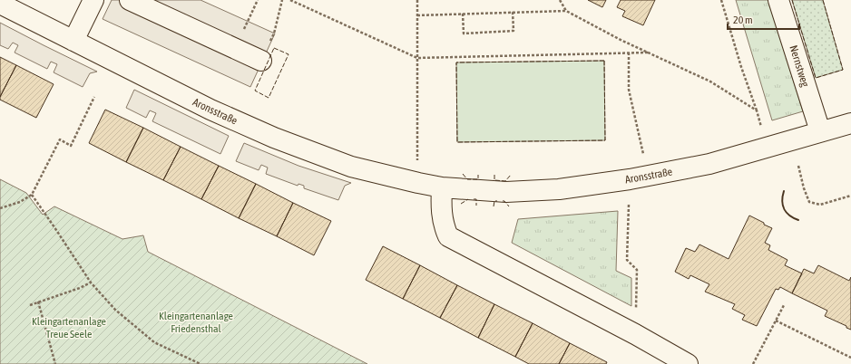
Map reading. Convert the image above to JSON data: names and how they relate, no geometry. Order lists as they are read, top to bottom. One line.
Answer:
{"streets":{"street":["Nernstweg","Aronsstraße"]},"crossings":[["Nernstweg","Aronsstraße"]],"parks":["Kleingartenanlage Friedensthal","Kleingartenanlage Treue Seele"],"scale_bar":"20 m"}
